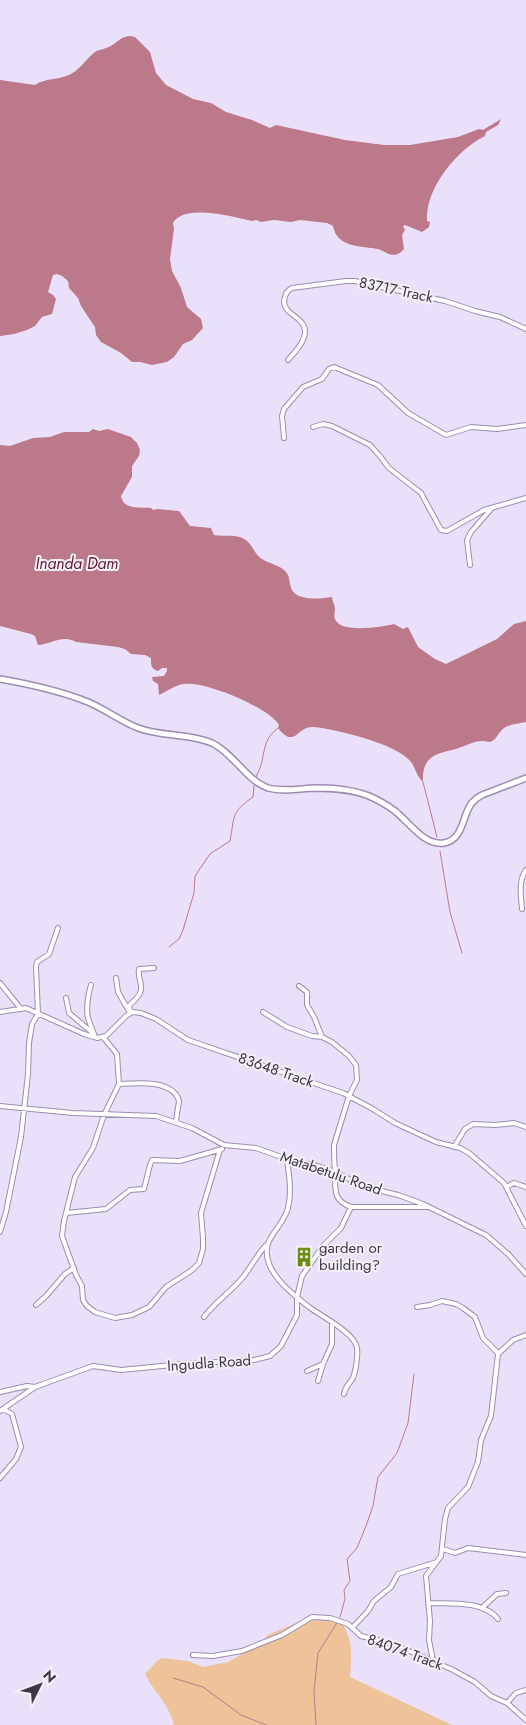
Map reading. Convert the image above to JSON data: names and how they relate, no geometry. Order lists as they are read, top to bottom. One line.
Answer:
{"streets":{"street":["83717 Track","83648 Track","Matabetulu Road","Ingudla Road","84074 Track"]},"water":["Inanda Dam"],"places":{"building":["garden or building?"]},"north":"top right"}
